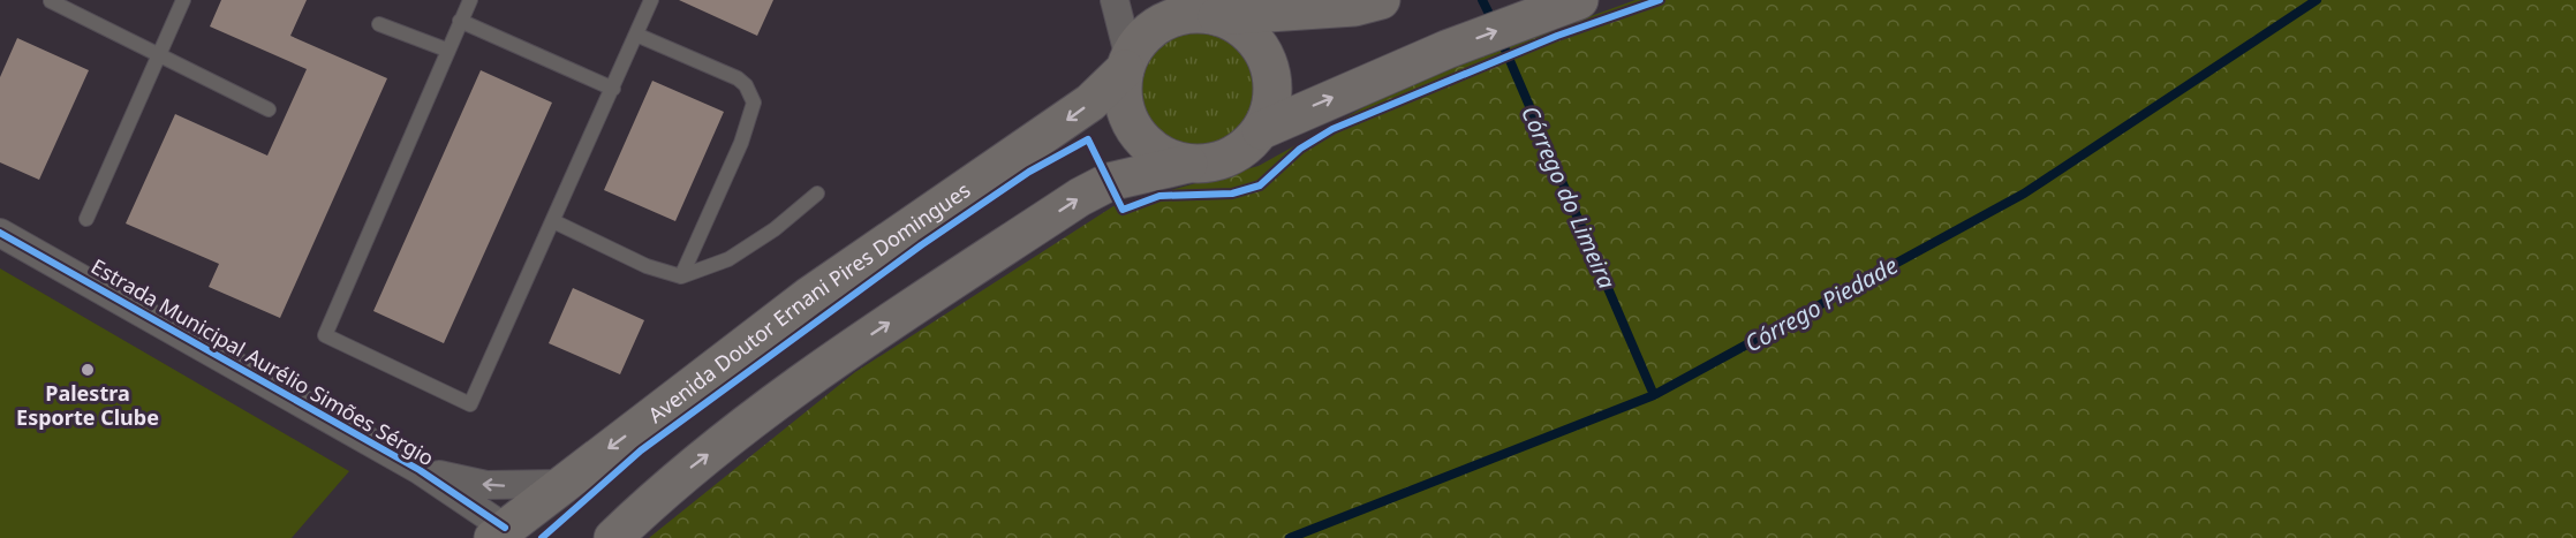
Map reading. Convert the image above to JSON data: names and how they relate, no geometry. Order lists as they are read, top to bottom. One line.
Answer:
{"streets":{"main road":["Avenida Doutor Ernani Pires Domingues"],"street":["Estrada Municipal Aurélio Simões Sérgio"]},"crossings":[["Avenida Doutor Ernani Pires Domingues","Estrada Municipal Aurélio Simões Sérgio"]],"water":["Córrego do Limeira","Córrego Piedade"],"places":["Palestra Esporte Clube"]}
